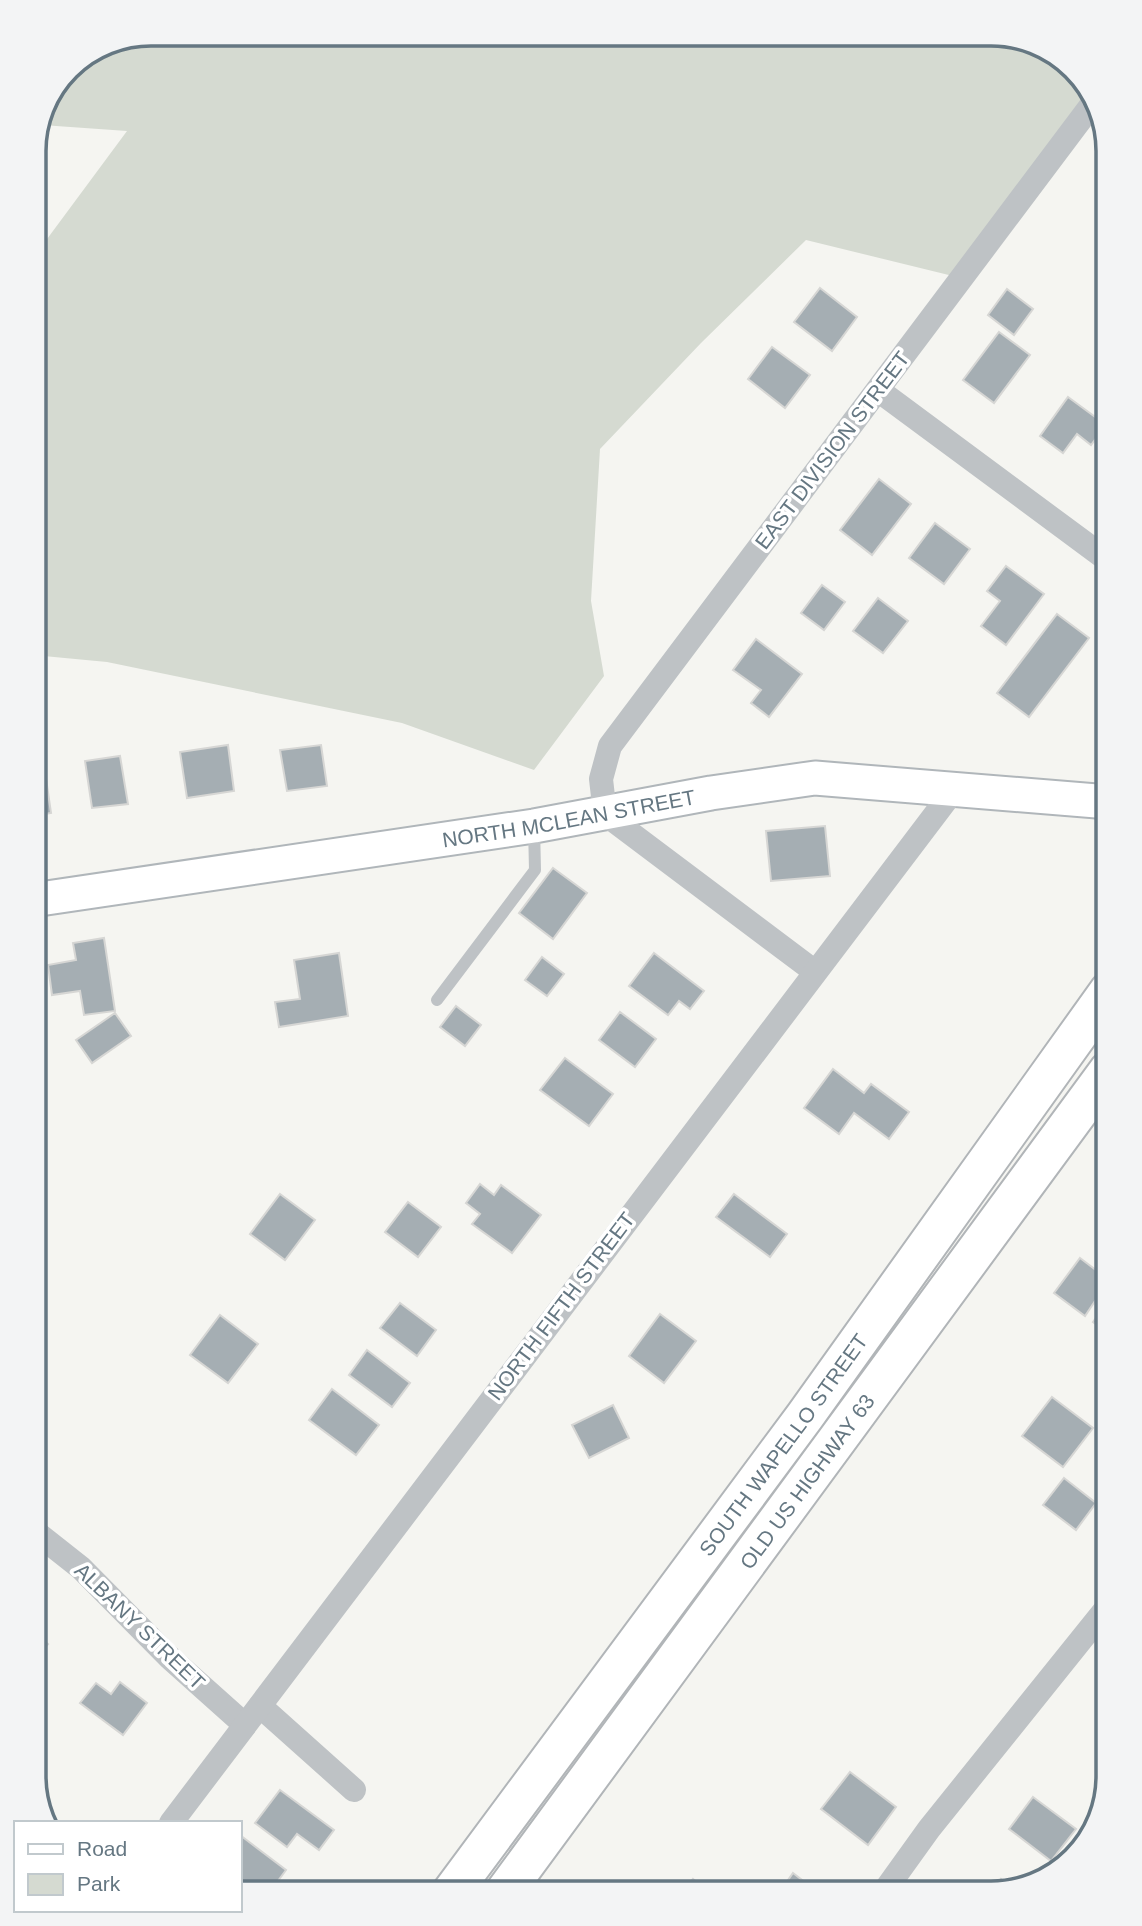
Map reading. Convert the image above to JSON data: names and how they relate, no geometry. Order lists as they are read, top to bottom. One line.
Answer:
{"streets":{"highway":["SOUTH WAPELLO STREET","OLD US HIGHWAY 63"],"street":["EAST DIVISION STREET","NORTH MCLEAN STREET","NORTH FIFTH STREET","ALBANY STREET"]},"crossings":[["EAST DIVISION STREET","NORTH MCLEAN STREET"],["NORTH MCLEAN STREET","NORTH FIFTH STREET"],["NORTH FIFTH STREET","ALBANY STREET"]],"legend":["Road","Park"]}
